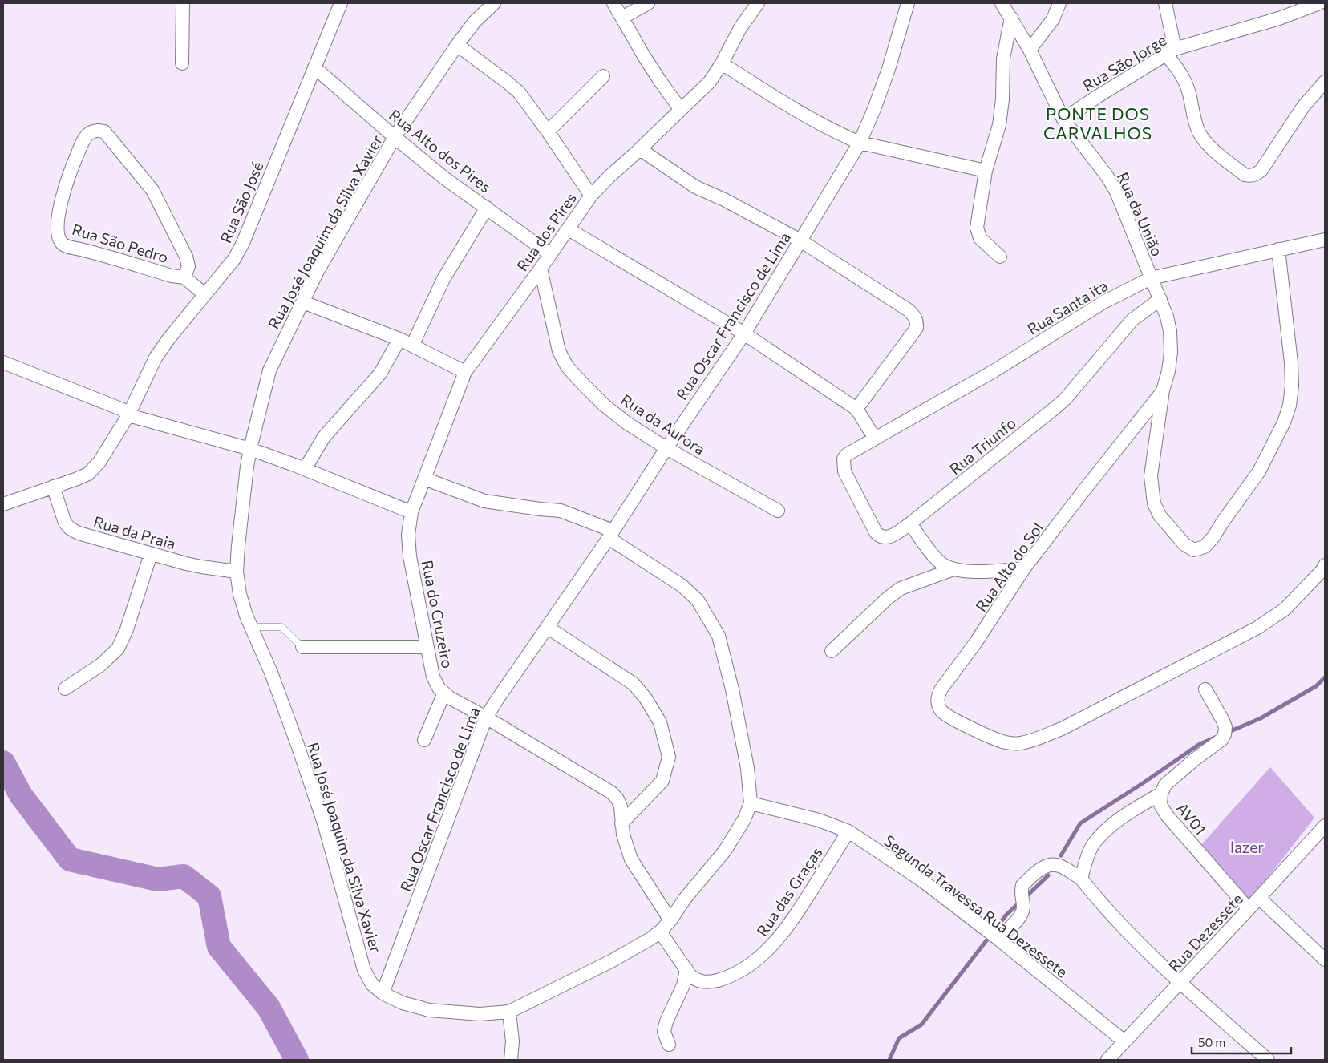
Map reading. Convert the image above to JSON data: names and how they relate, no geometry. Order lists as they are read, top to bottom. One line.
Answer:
{"streets":{"street":["Rua São Jorge","Rua Alto dos Pires","Rua São José","Rua da União","Rua José Joaquim da Silva Xavier","Rua dos Pires","Rua São Pedro","Rua Santa ita","Rua Oscar Francisco de Lima","Rua da Aurora","Rua Triunfo","Rua da Praia","Rua Alto do Sol","Rua do Cruzeiro","AV01","Rua das Graças","Segunda Travessa Rua Dezessete","Rua Dezessete"]},"crossings":[["Rua São Jorge","Rua da União"],["Rua Alto dos Pires","Rua São José"],["Rua Alto dos Pires","Rua José Joaquim da Silva Xavier"],["Rua Alto dos Pires","Rua dos Pires"],["Rua São José","Rua São Pedro"],["Rua São José","Rua da Praia"],["Rua da União","Rua Santa ita"],["Rua da União","Rua Triunfo"],["Rua da União","Rua Alto do Sol"],["Rua José Joaquim da Silva Xavier","Rua dos Pires"],["Rua José Joaquim da Silva Xavier","Rua Oscar Francisco de Lima"],["Rua José Joaquim da Silva Xavier","Rua da Praia"],["Rua José Joaquim da Silva Xavier","Rua do Cruzeiro"],["Rua José Joaquim da Silva Xavier","Rua das Graças"],["Rua José Joaquim da Silva Xavier","Segunda Travessa Rua Dezessete"],["Rua dos Pires","Rua da Aurora"],["Rua dos Pires","Rua do Cruzeiro"],["Rua Santa ita","Rua Triunfo"],["Rua Oscar Francisco de Lima","Rua da Aurora"],["Rua Oscar Francisco de Lima","Rua do Cruzeiro"],["AV01","Rua Dezessete"],["Rua das Graças","Segunda Travessa Rua Dezessete"],["Segunda Travessa Rua Dezessete","Rua Dezessete"]],"districts":["PONTE DOS CARVALHOS"],"parks":["lazer"],"scale_bar":"50 m"}
